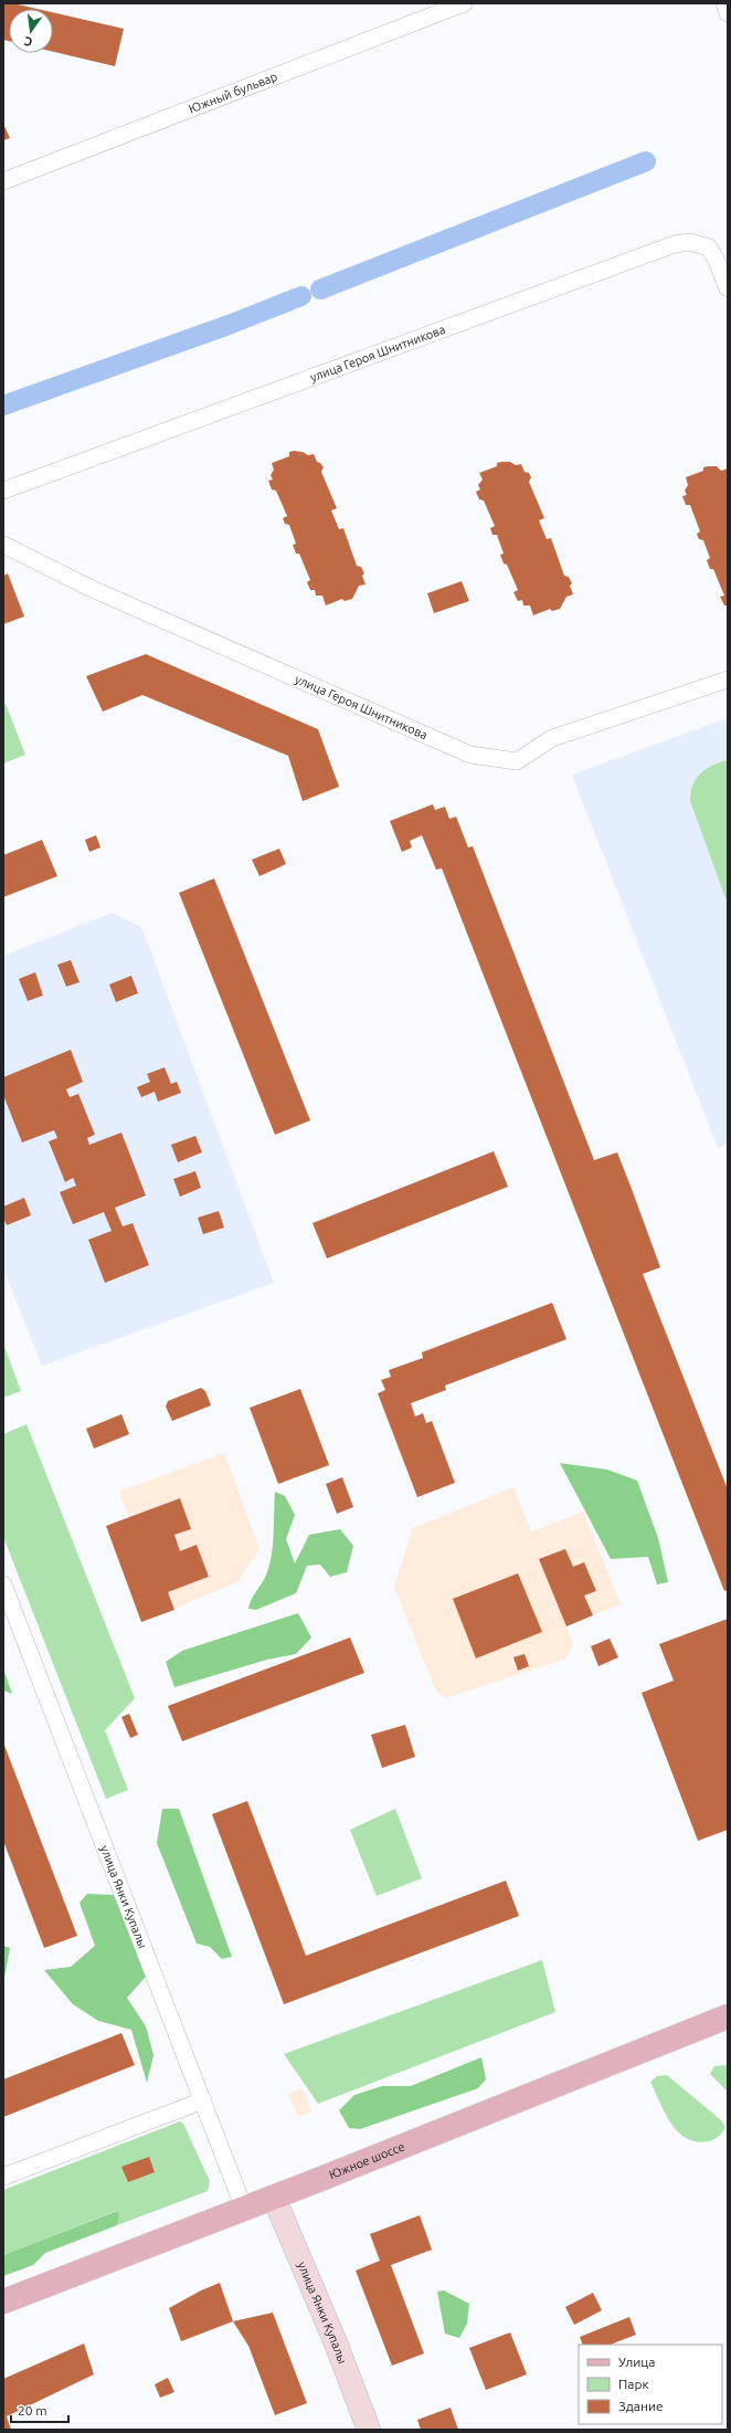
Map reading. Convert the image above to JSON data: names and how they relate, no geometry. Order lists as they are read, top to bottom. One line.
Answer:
{"streets":{"main road":["Южное шоссе"],"street":["Южный бульвар","улица Героя Шнитникова","улица Янки Купалы"]},"crossings":[["улица Янки Купалы","Южное шоссе"]],"legend":["Улица","Парк","Здание"],"scale_bar":"20 m","north":"bottom"}
